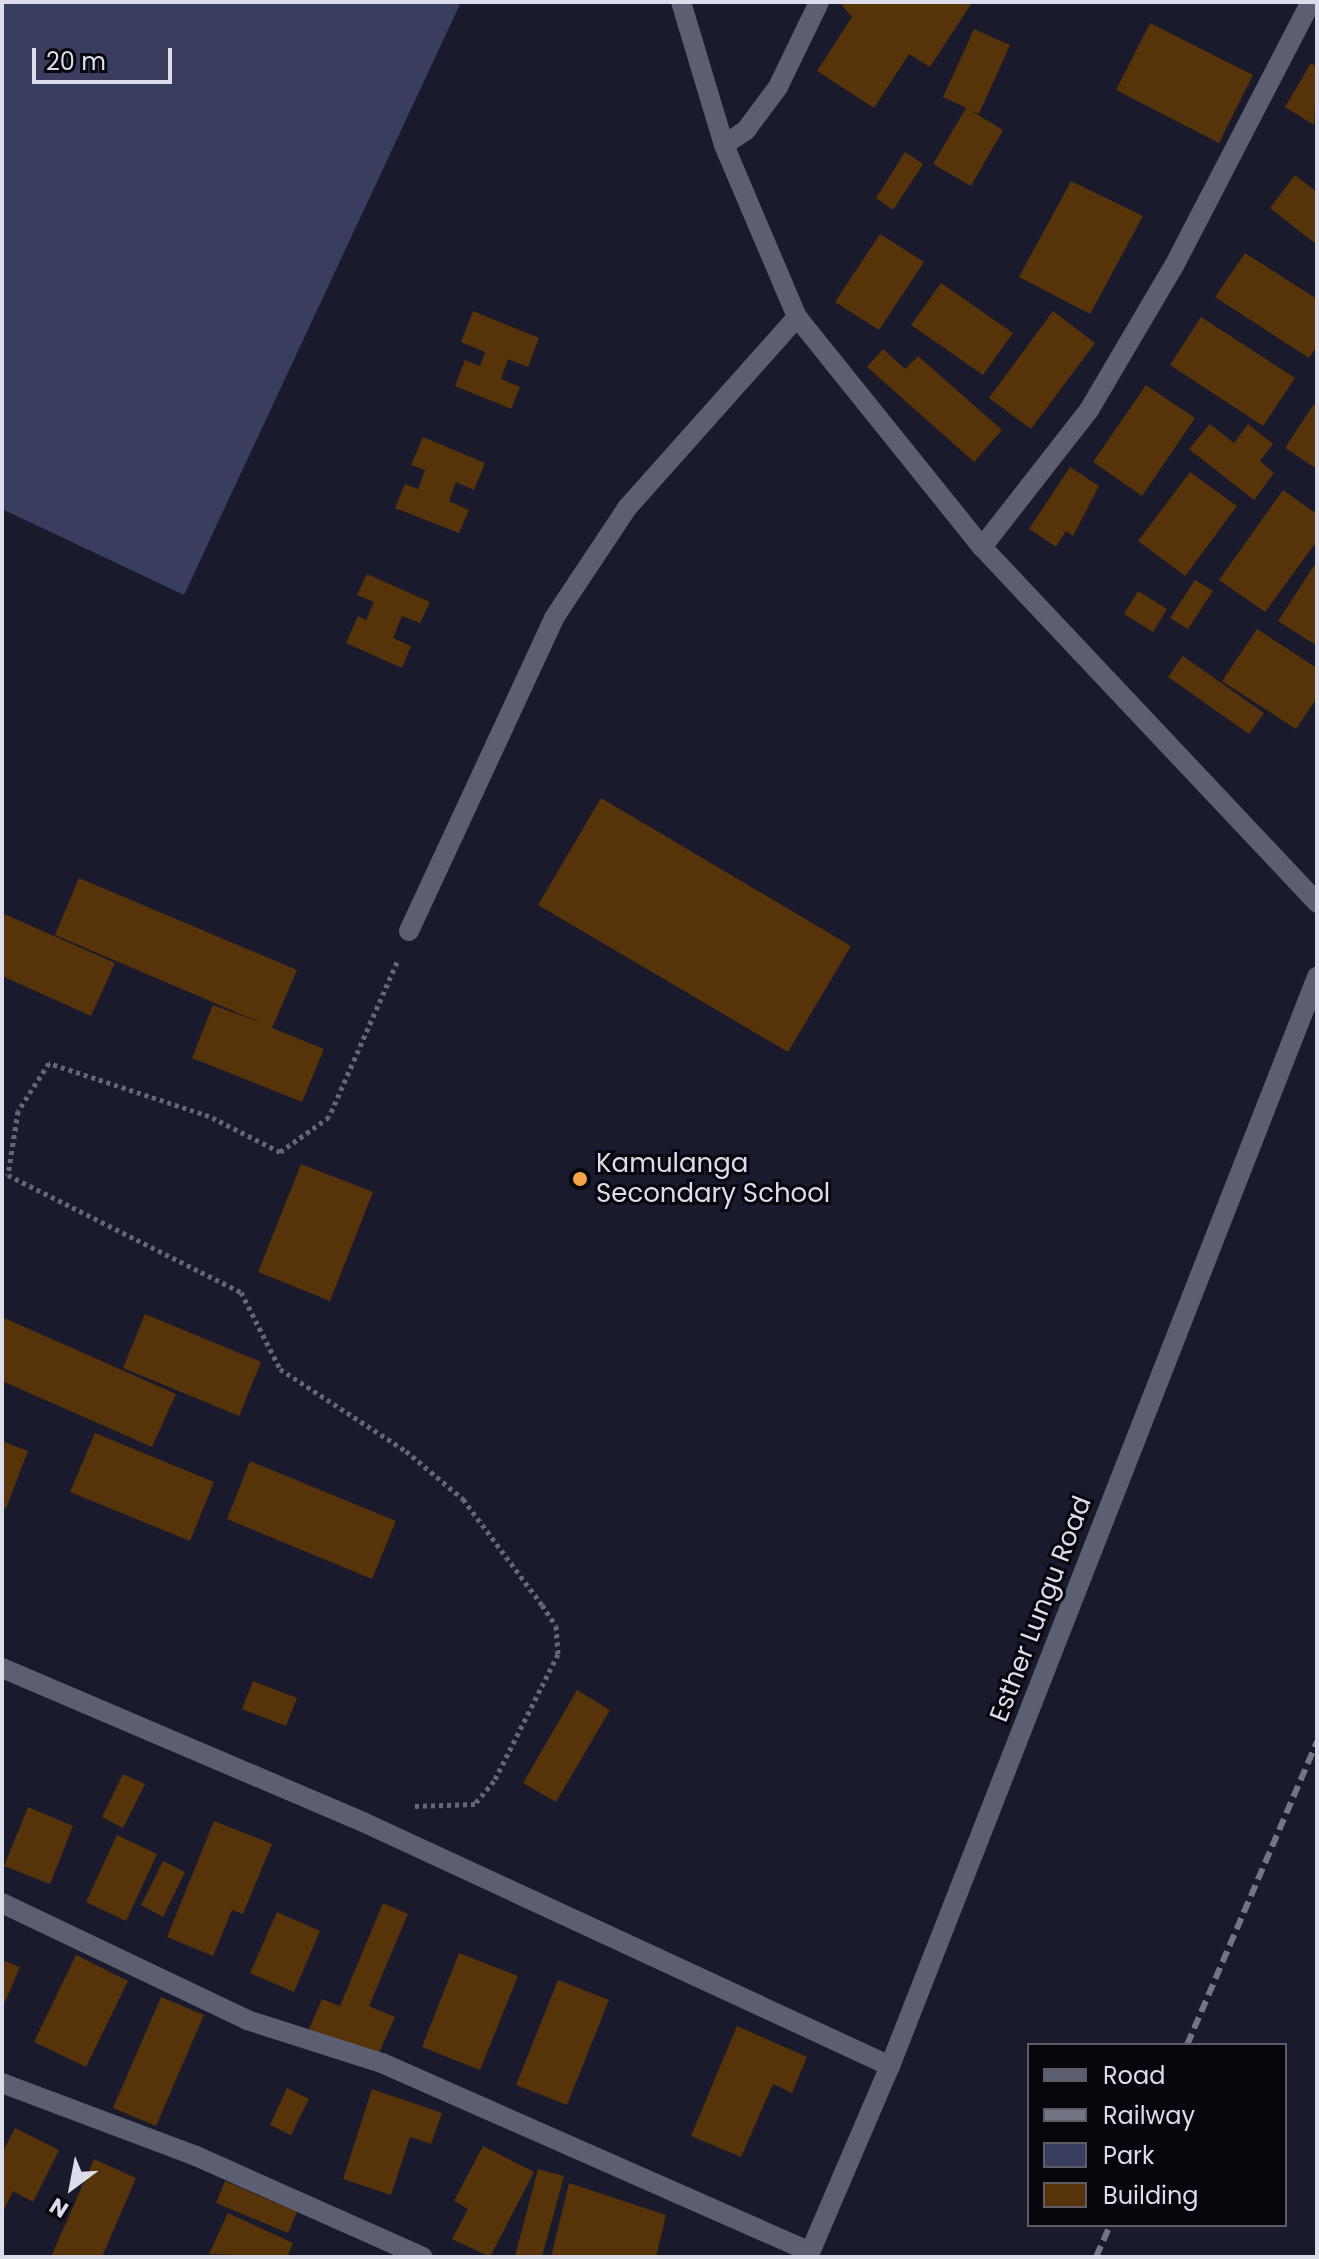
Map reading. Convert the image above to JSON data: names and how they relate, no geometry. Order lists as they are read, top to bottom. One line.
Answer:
{"streets":{"street":["Esther Lungu Road"]},"places":["Kamulanga Secondary School"],"legend":["Road","Railway","Park","Building"],"scale_bar":"20 m","north":"bottom left"}
